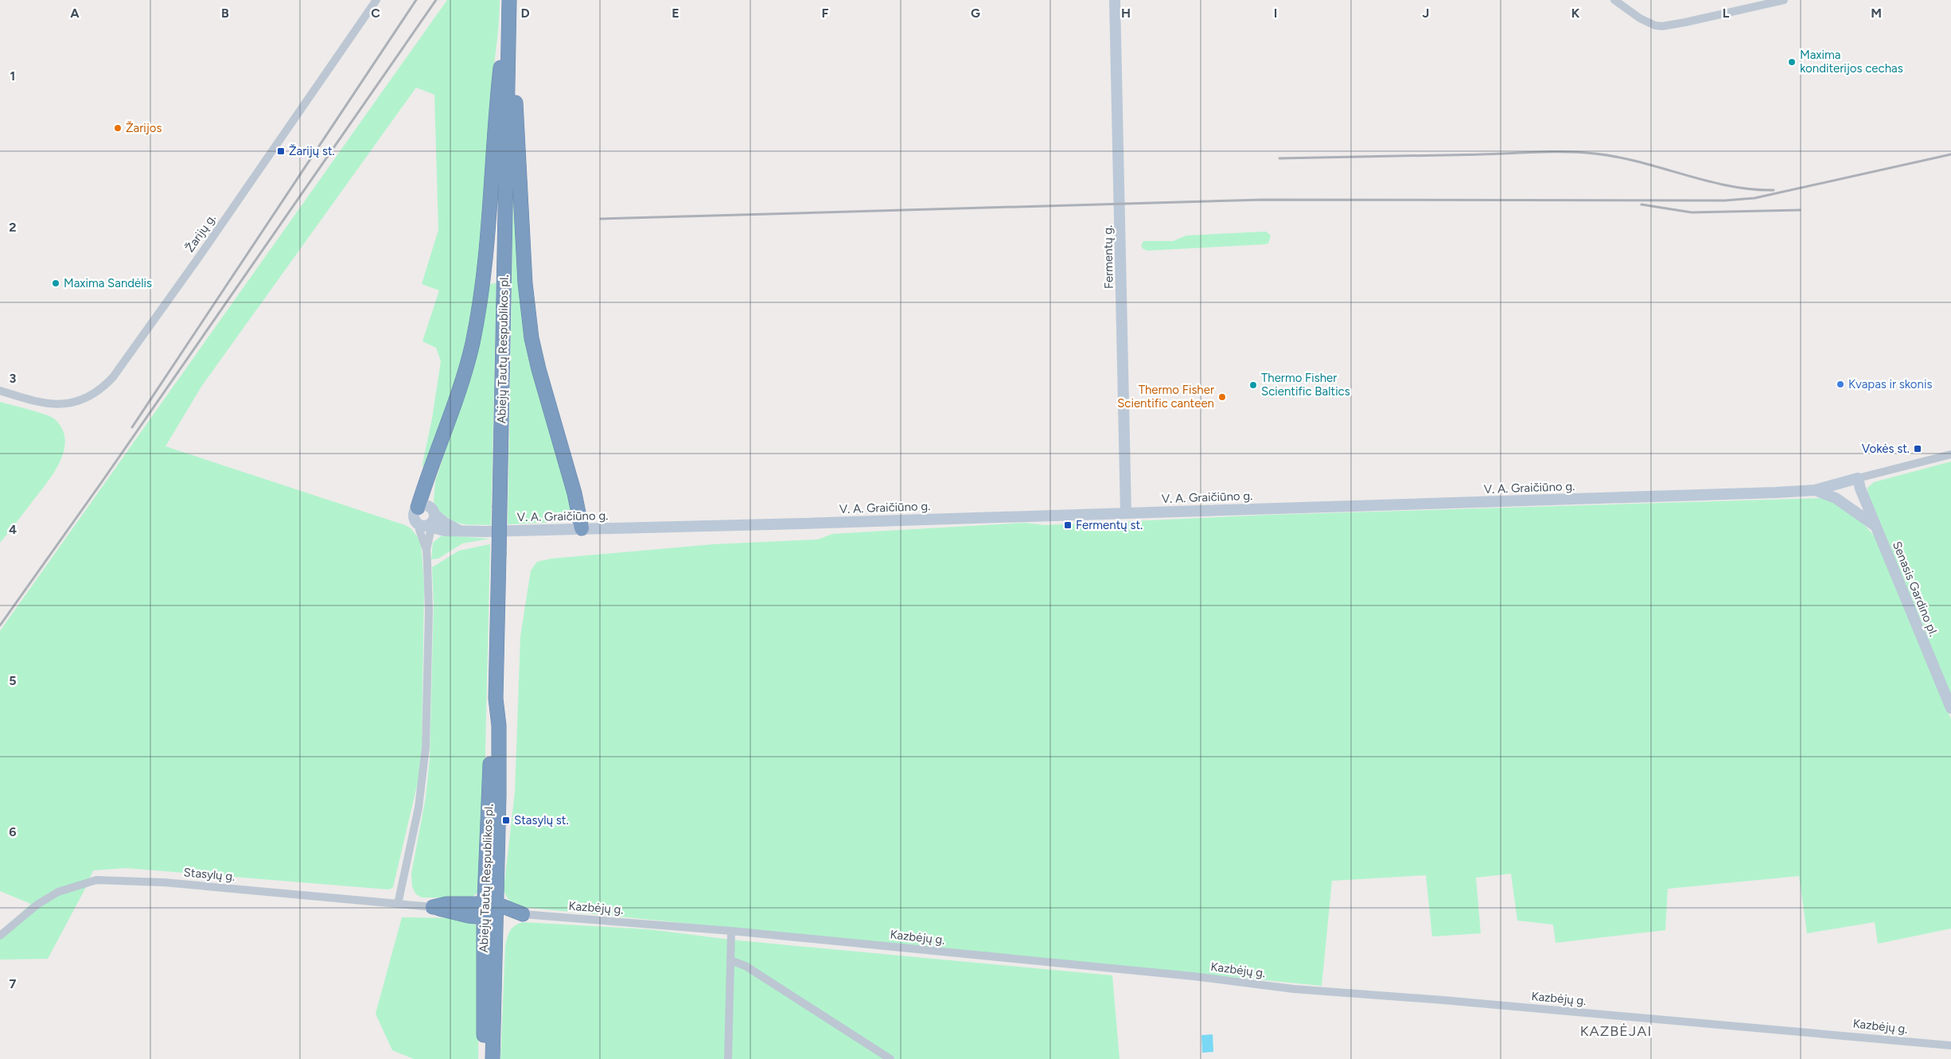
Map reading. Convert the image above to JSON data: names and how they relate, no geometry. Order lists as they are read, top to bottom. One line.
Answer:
{"streets":{"highway":["Abiejų Tautų Respublikos pl."],"main road":["Fermentų g.","V. A. Graičiūno g.","Senasis Gardino pl."],"street":["Žarijų g.","Stasylų g.","Kazbėjų g."]},"crossings":[["Fermentų g.","V. A. Graičiūno g."],["V. A. Graičiūno g.","Senasis Gardino pl."]],"districts":["KAZBĖJAI"],"places":{"other":["Maxima konditerijos cechas","Žarijos","Maxima Sandėlis","Kvapas ir skonis","Thermo Fisher Scientific Baltics","Thermo Fisher Scientific canteen"],"transit":["Žarijų st.","Vokės st.","Fermentų st.","Stasylų st."]},"grid":{"columns":["A","B","C","D","E","F","G","H","I","J","K","L","M"],"rows":["1","2","3","4","5","6","7"]}}
